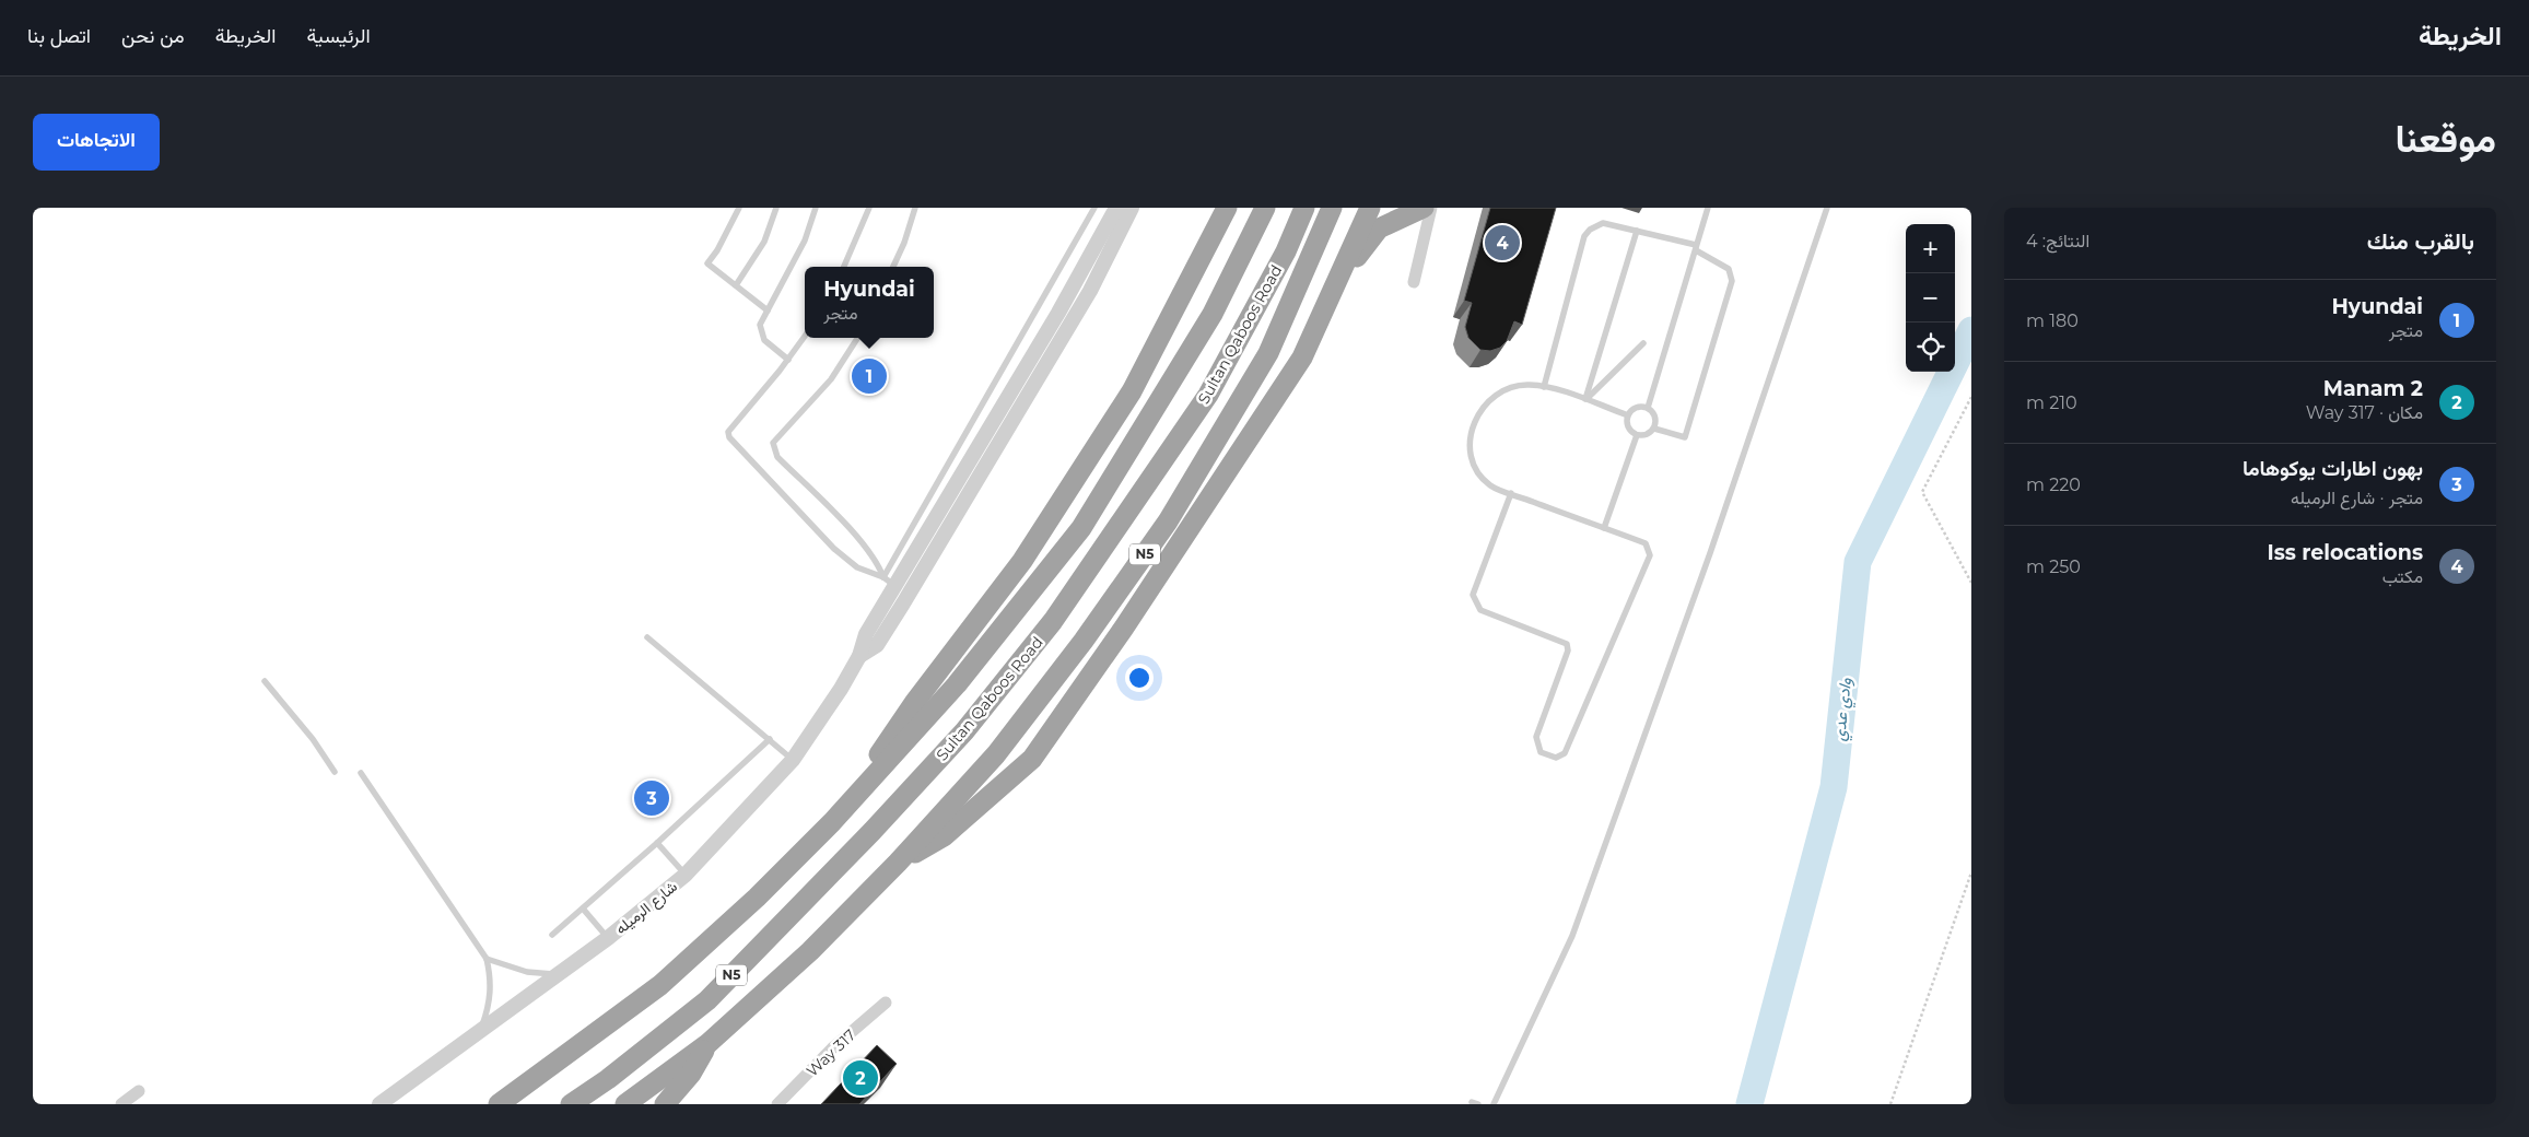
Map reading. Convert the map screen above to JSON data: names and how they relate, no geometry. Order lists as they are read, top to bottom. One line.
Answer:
{"streets":{"highway":["Sultan Qaboos Road","N5"],"street":["شارع الرميله","Way 317"]},"water":["وادي عدي"],"page":{"header":"الخريطة","nav":["الرئيسية","الخريطة","من نحن","اتصل بنا"],"title":"موقعنا","buttons":"الاتجاهات","heading":["بالقرب منك","النتائج: 4"],"pins":["4","1","3","2"],"map_buttons":["+","−"],"popup":["Hyundai","متجر"],"list":[{"mark":"1","name":"Hyundai","note":"متجر","value":"180 m"},{"mark":"2","name":"Manam 2","note":"مكان · Way 317","value":"210 m"},{"mark":"3","name":"بهون اطارات يوكوهاما","note":"متجر · شارع الرميله","value":"220 m"},{"mark":"4","name":"Iss relocations","note":"مكتب","value":"250 m"}]}}
